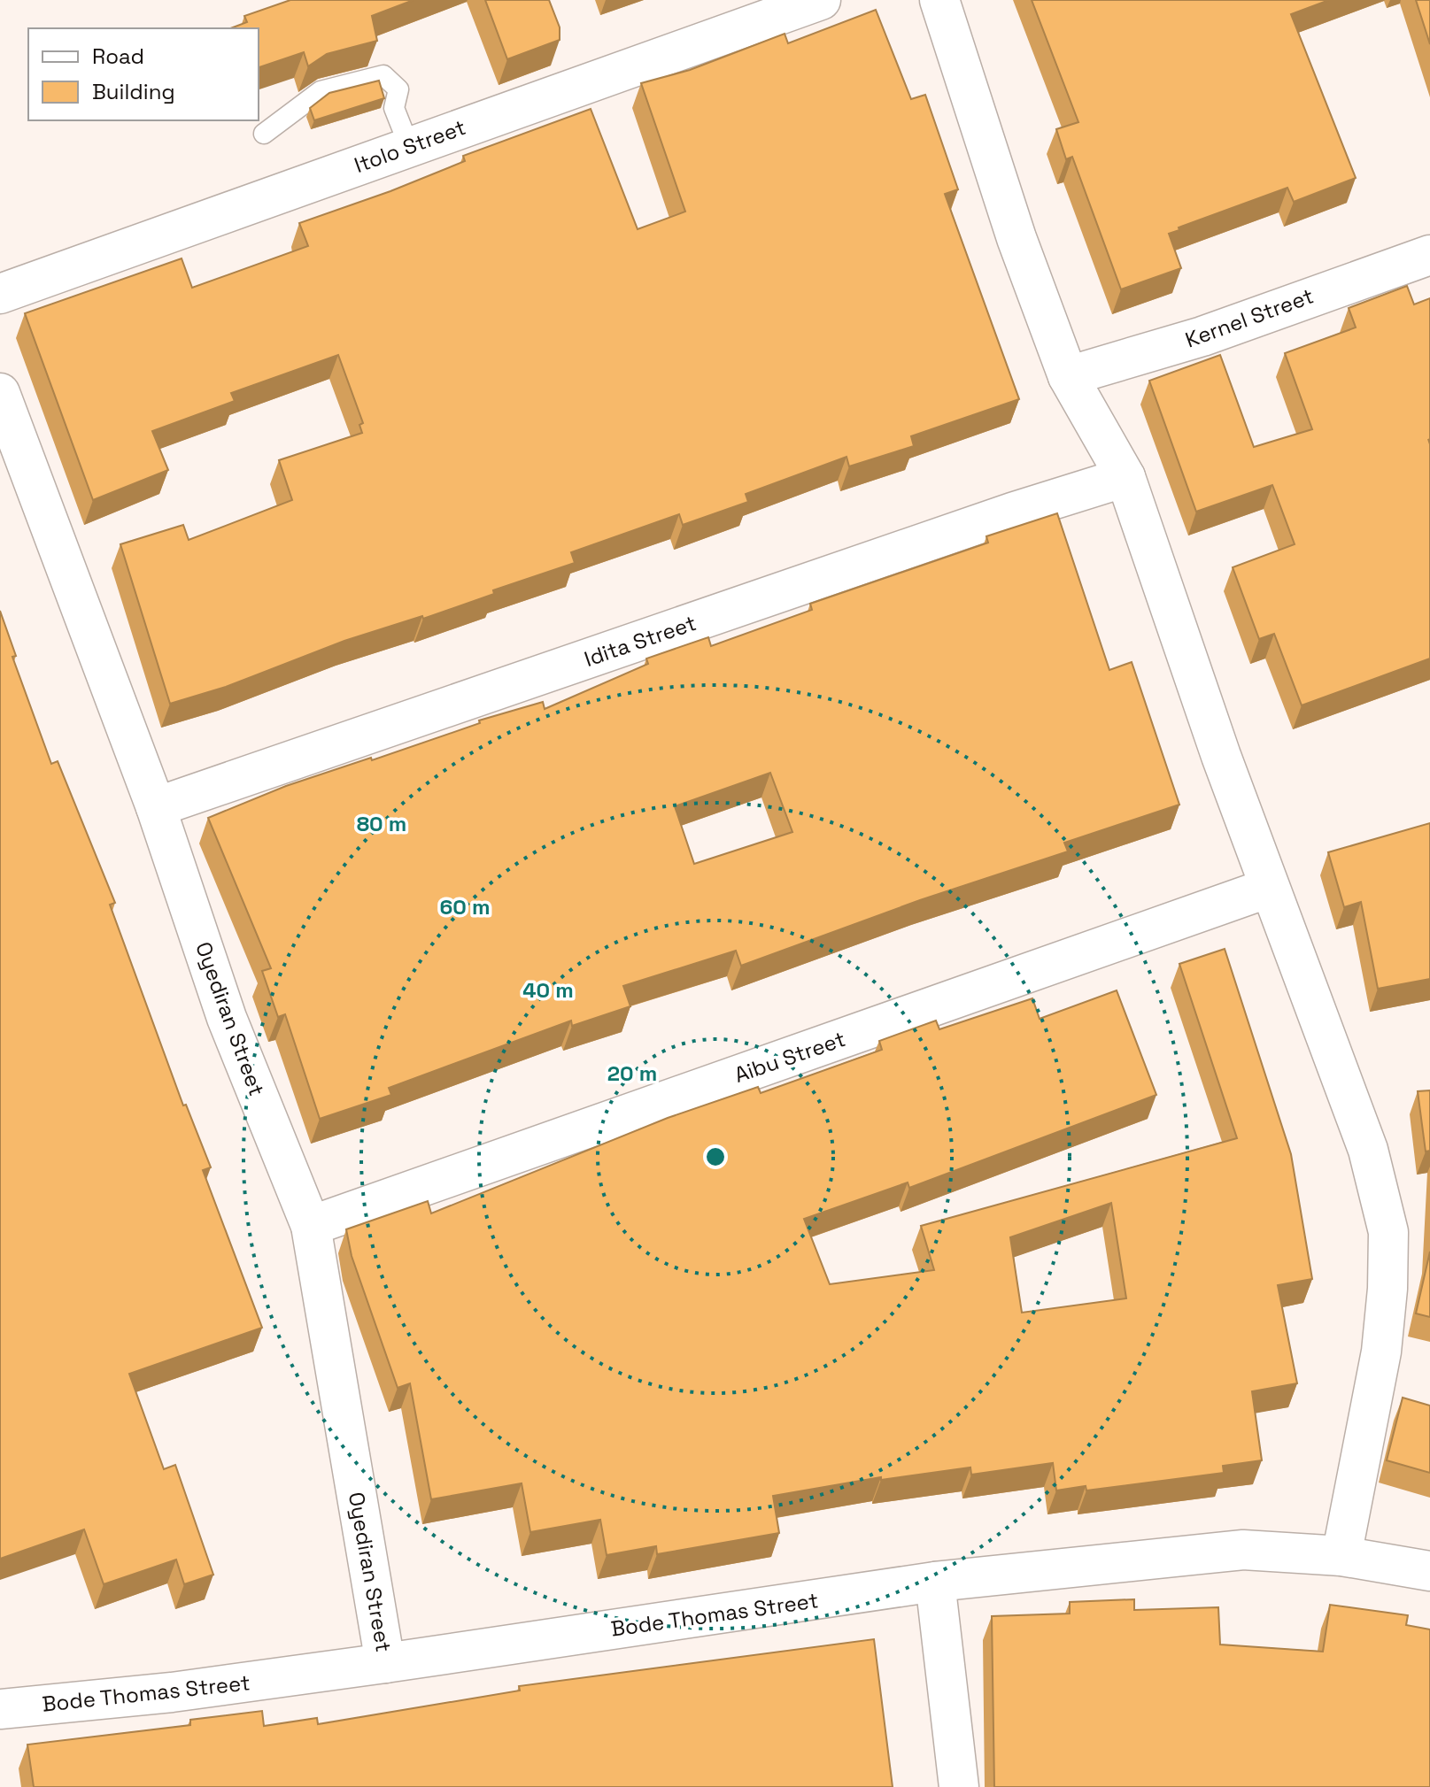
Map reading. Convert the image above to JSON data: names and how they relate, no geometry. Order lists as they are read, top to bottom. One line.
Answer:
{"streets":{"street":["Itolo Street","Kernel Street","Idita Street","Oyediran Street","Aibu Street","Bode Thomas Street"]},"crossings":[["Idita Street","Oyediran Street"],["Oyediran Street","Aibu Street"],["Oyediran Street","Bode Thomas Street"]],"legend":["Road","Building"],"rings":["80 m","60 m","40 m","20 m"]}
